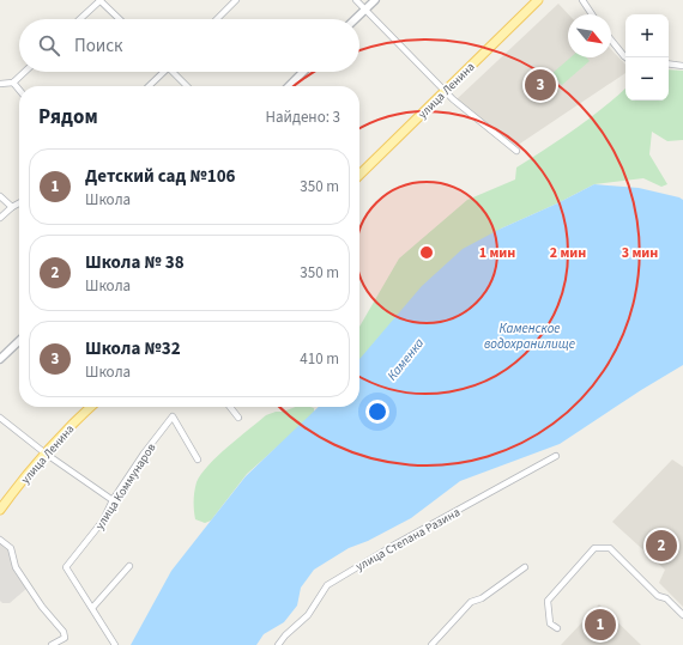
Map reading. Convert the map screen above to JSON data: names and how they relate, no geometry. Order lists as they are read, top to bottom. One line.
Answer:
{"streets":{"main road":["улица Ленина"],"street":["улица Коммунаров","улица Степана Разина"]},"water":["Каменское водохранилище","Каменка"],"north":"bottom right","page":{"map_buttons":["+","−"],"search":"Поиск","pins":["3","2","1"],"heading":["Рядом","Найдено: 3"],"list":[{"mark":"1","name":"Детский сад №106","note":"Школа","value":"350 m"},{"mark":"2","name":"Школа № 38","note":"Школа","value":"350 m"},{"mark":"3","name":"Школа №32","note":"Школа","value":"410 m"}]},"rings":["1 мин","2 мин","3 мин"]}
